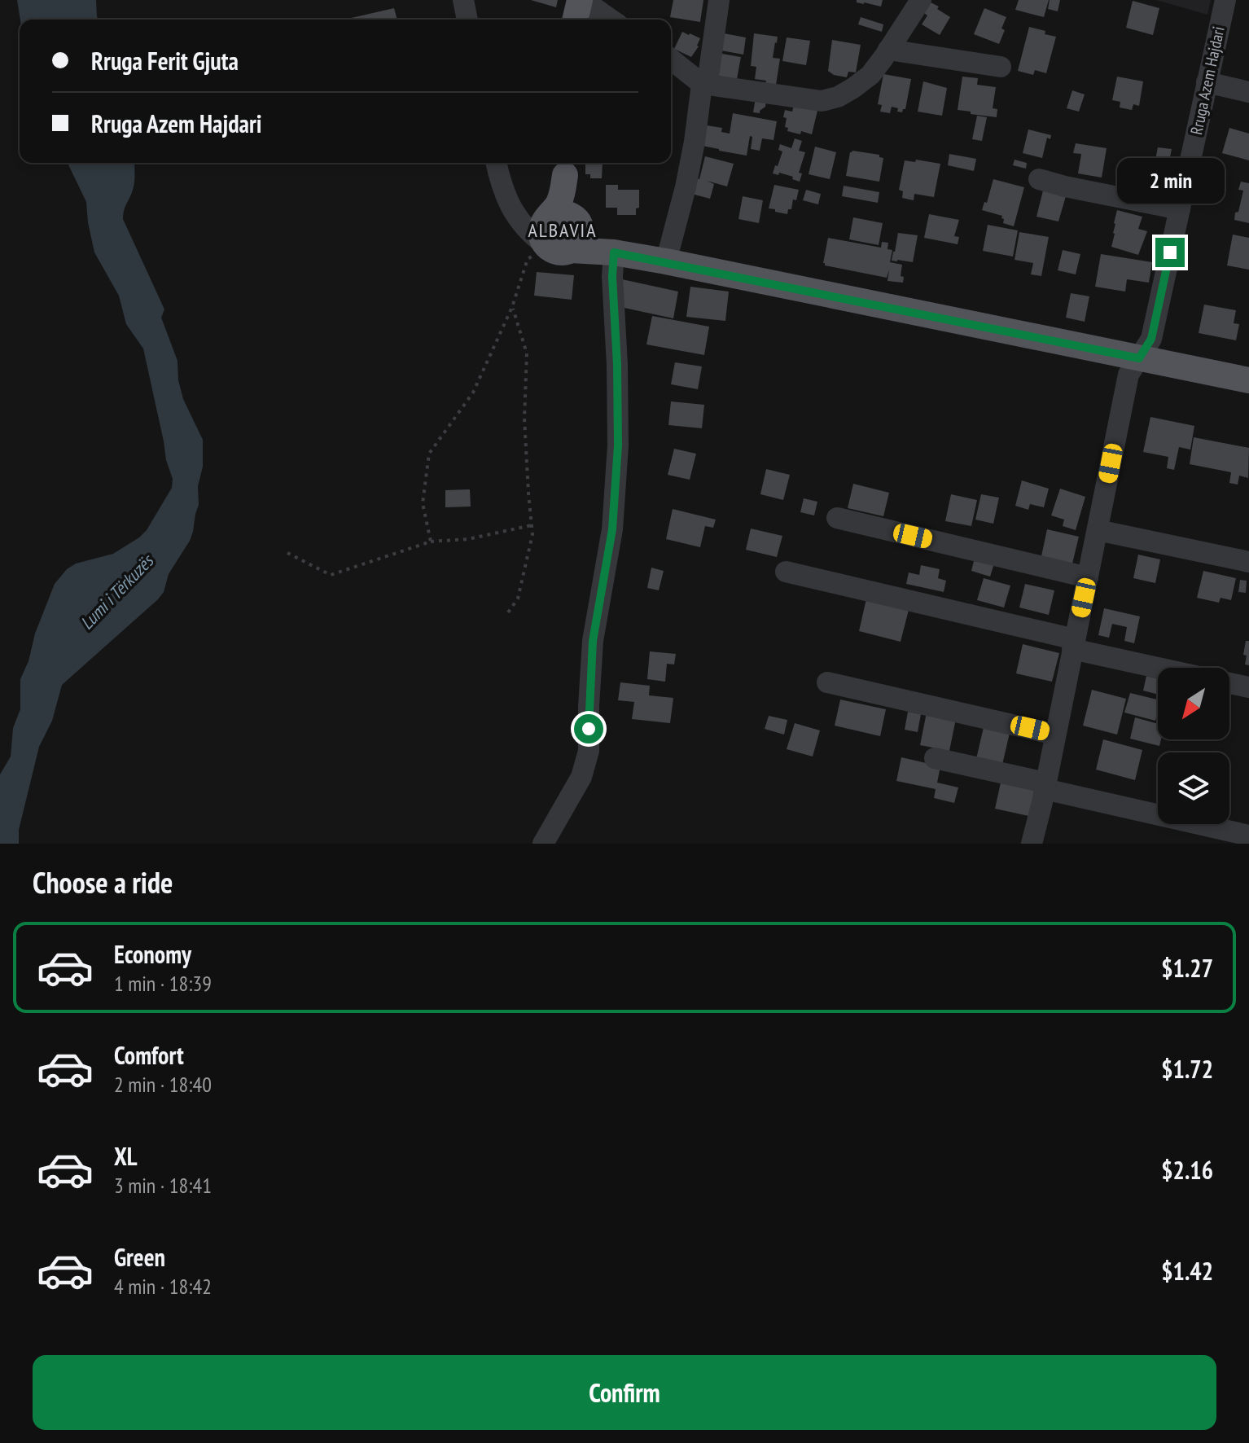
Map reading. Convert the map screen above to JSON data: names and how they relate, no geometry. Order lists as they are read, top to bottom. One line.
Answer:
{"streets":{"street":["Rruga Azem Hajdari"]},"districts":["ALBAVIA"],"water":["Lumi i Tërkuzës"],"north":"bottom left","page":{"banner":["Rruga Ferit Gjuta","Rruga Azem Hajdari"],"bubble":"2 min","heading":"Choose a ride","list":[{"name":"Economy","note":"1 min · 18:39","value":"$1.27"},{"name":"Comfort","note":"2 min · 18:40","value":"$1.72"},{"name":"XL","note":"3 min · 18:41","value":"$2.16"},{"name":"Green","note":"4 min · 18:42","value":"$1.42"}],"buttons":"Confirm"}}
